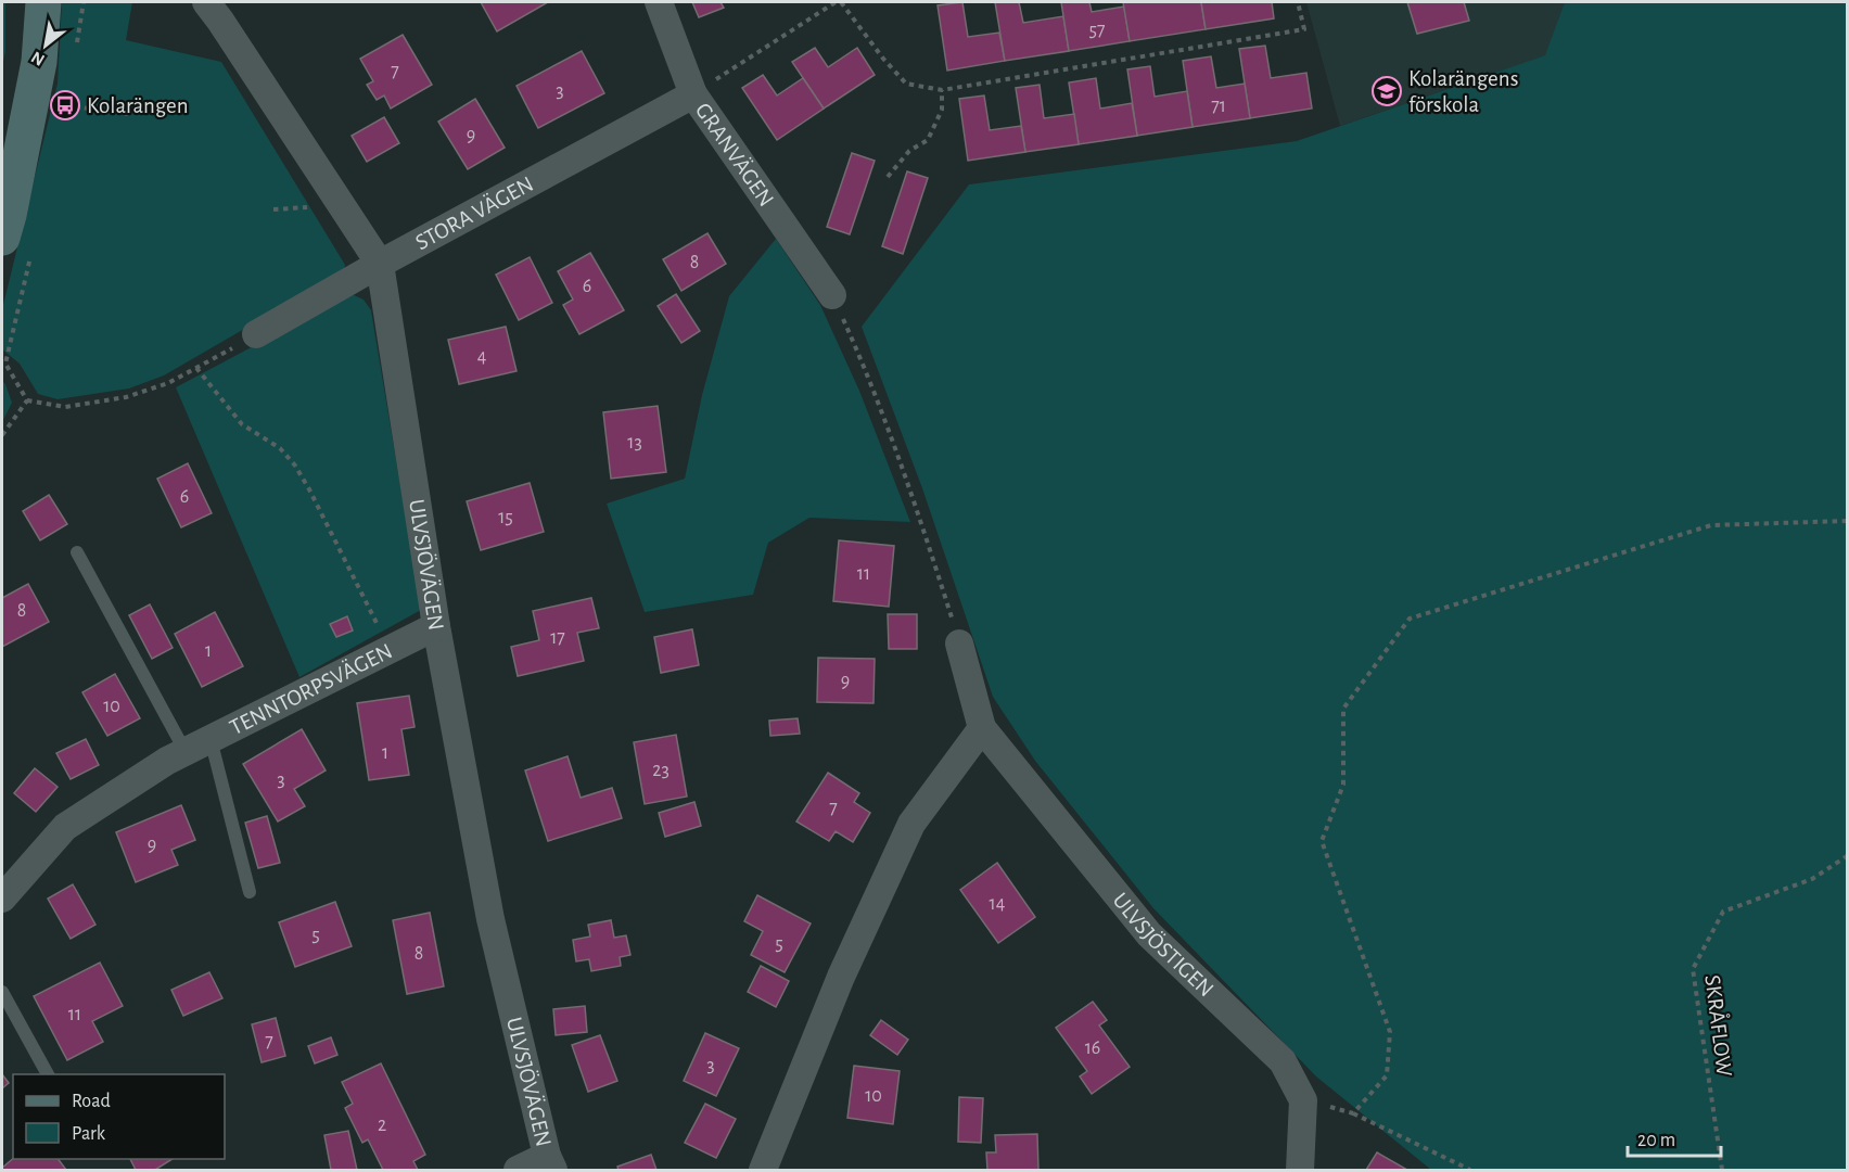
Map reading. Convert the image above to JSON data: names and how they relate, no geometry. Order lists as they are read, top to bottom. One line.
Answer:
{"streets":{"street":["GRANVÄGEN","STORA VÄGEN","ULVSJÖVÄGEN","TENNTORPSVÄGEN","ULVSJÖSTIGEN"],"path":["SKRÅFLOW"]},"crossings":[["GRANVÄGEN","STORA VÄGEN"],["STORA VÄGEN","ULVSJÖVÄGEN"],["ULVSJÖVÄGEN","TENNTORPSVÄGEN"]],"places":{"school or university":["Kolarängens förskola"],"bus stop":["Kolarängen"]},"house_numbers":["57","7","3","71","9","8","6","4","13","6","15","11","8","17","1","9","10","1","23","3","7","9","14","5","5","8","11","7","16","3","10","2"],"legend":["Road","Park"],"scale_bar":"20 m","north":"bottom left"}
